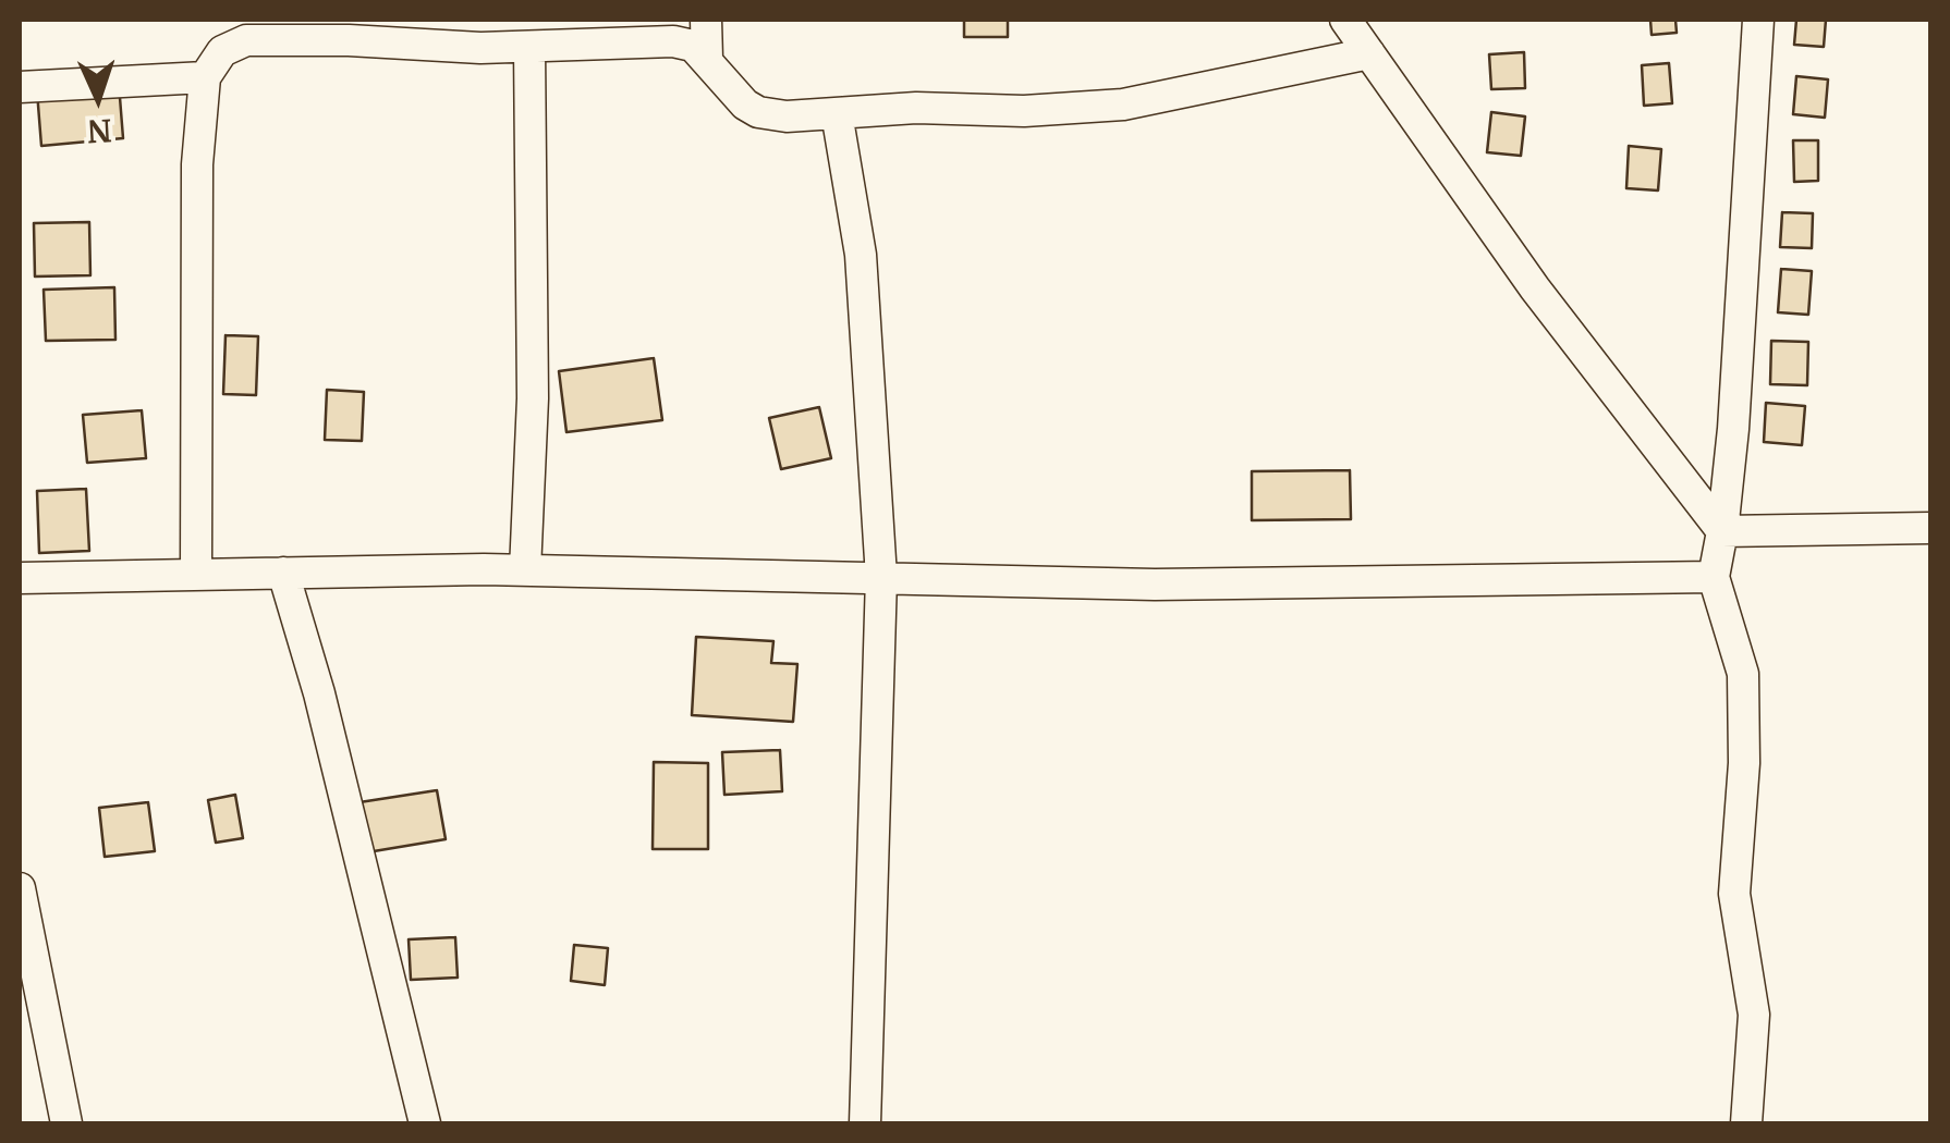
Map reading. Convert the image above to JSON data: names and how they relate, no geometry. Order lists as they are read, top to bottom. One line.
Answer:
{"north":"bottom"}
